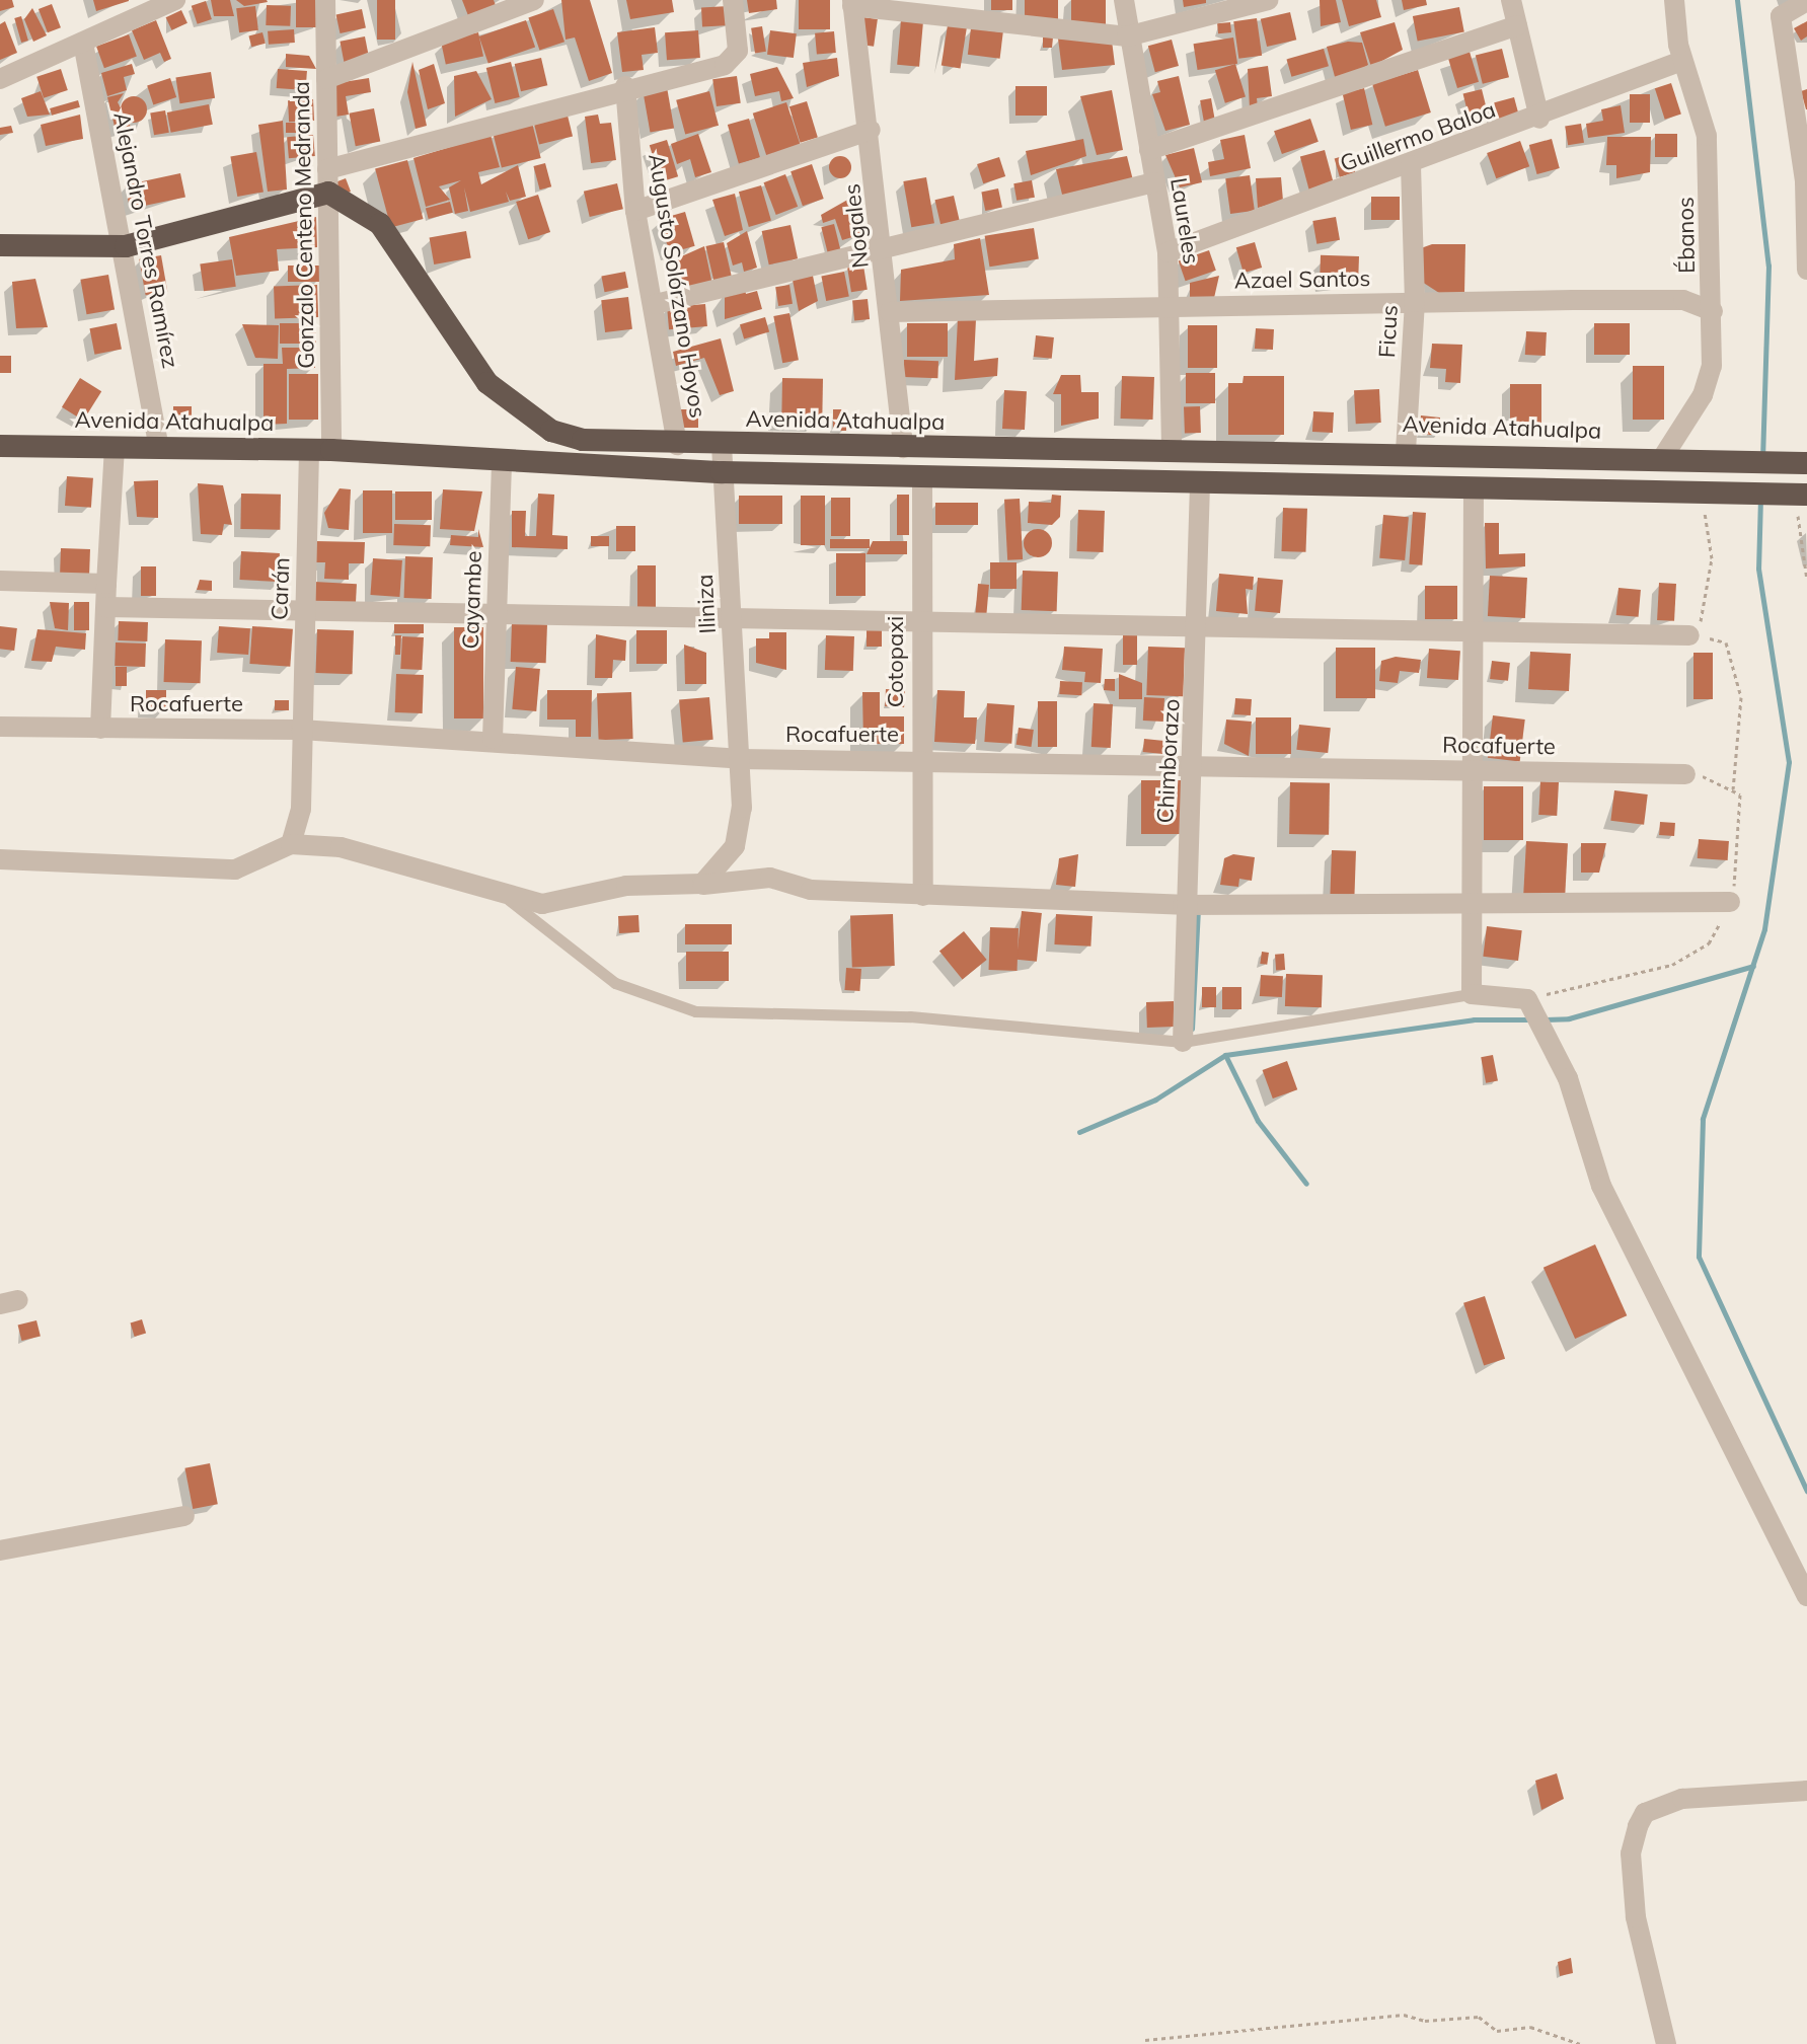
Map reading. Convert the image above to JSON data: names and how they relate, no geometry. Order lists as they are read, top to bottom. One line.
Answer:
{"streets":{"highway":["Avenida Atahualpa"],"street":["Guillermo Baloa","Laureles","Gonzalo Centeno Medranda","Nogales","Ébanos","Alejandro Torres Ramírez","Azael Santos","Augusto Solórzano Hoyos","Ficus","Carán","Cayambe","Iliniza","Cotopaxi","Rocafuerte","Chimborazo"]},"crossings":[["Guillermo Baloa","Laureles"],["Guillermo Baloa","Ébanos"],["Guillermo Baloa","Ficus"],["Laureles","Azael Santos"],["Laureles","Avenida Atahualpa"],["Gonzalo Centeno Medranda","Avenida Atahualpa"],["Gonzalo Centeno Medranda","Carán"],["Nogales","Azael Santos"],["Nogales","Avenida Atahualpa"],["Ébanos","Azael Santos"],["Ébanos","Avenida Atahualpa"],["Alejandro Torres Ramírez","Avenida Atahualpa"],["Azael Santos","Ficus"],["Augusto Solórzano Hoyos","Avenida Atahualpa"],["Ficus","Avenida Atahualpa"],["Avenida Atahualpa","Carán"],["Avenida Atahualpa","Cayambe"],["Avenida Atahualpa","Iliniza"],["Avenida Atahualpa","Cotopaxi"],["Avenida Atahualpa","Chimborazo"],["Carán","Rocafuerte"],["Cayambe","Rocafuerte"],["Iliniza","Rocafuerte"],["Cotopaxi","Rocafuerte"],["Rocafuerte","Chimborazo"]]}
